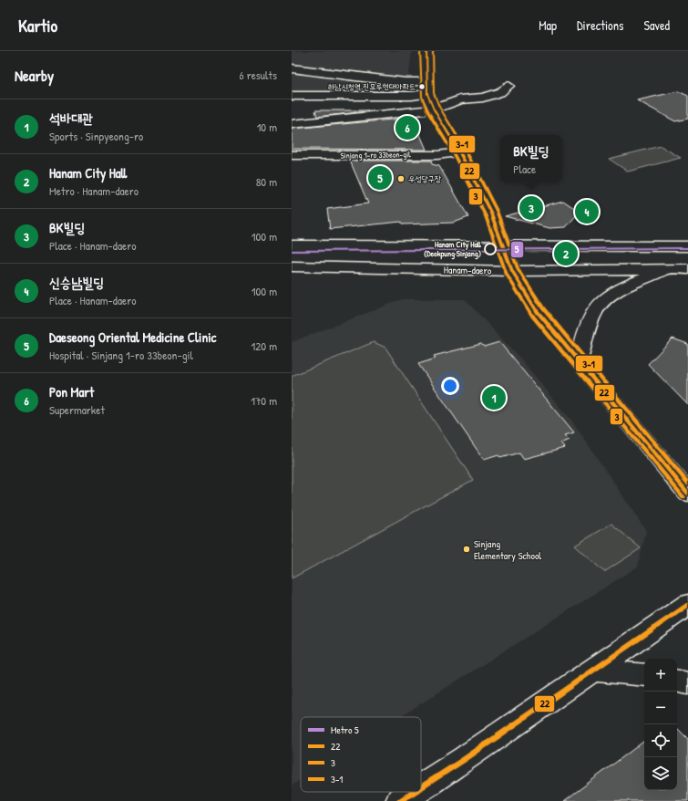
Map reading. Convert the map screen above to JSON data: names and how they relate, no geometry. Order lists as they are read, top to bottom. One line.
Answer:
{"streets":{"main road":["Sinjang 1-ro 33beon-gil","Hanam-daero"]},"places":["하남시청역.진모루현대아파트","우성당구장","Hanam City Hall (Deokpung·Sinjang)","Sinjang Elementary School"],"lines":["transit line 22","transit line 3","transit line 3-1","metro line 5"],"legend":["Metro 5","22","3","3-1"],"page":{"header":"Kartio","nav":["Map","Directions","Saved"],"heading":["Nearby","6 results"],"list":[{"mark":"1","name":"석바대관","note":"Sports · Sinpyeong-ro","value":"10 m"},{"mark":"2","name":"Hanam City Hall","note":"Metro · Hanam-daero","value":"80 m"},{"mark":"3","name":"BK빌딩","note":"Place · Hanam-daero","value":"100 m"},{"mark":"4","name":"신승남빌딩","note":"Place · Hanam-daero","value":"100 m"},{"mark":"5","name":"Daeseong Oriental Medicine Clinic","note":"Hospital · Sinjang 1-ro 33beon-gil","value":"120 m"},{"mark":"6","name":"Pon Mart","note":"Supermarket","value":"170 m"}],"pins":["6","5","3","4","2","1"],"popup":["BK빌딩","Place"],"map_buttons":["+","−"]}}
